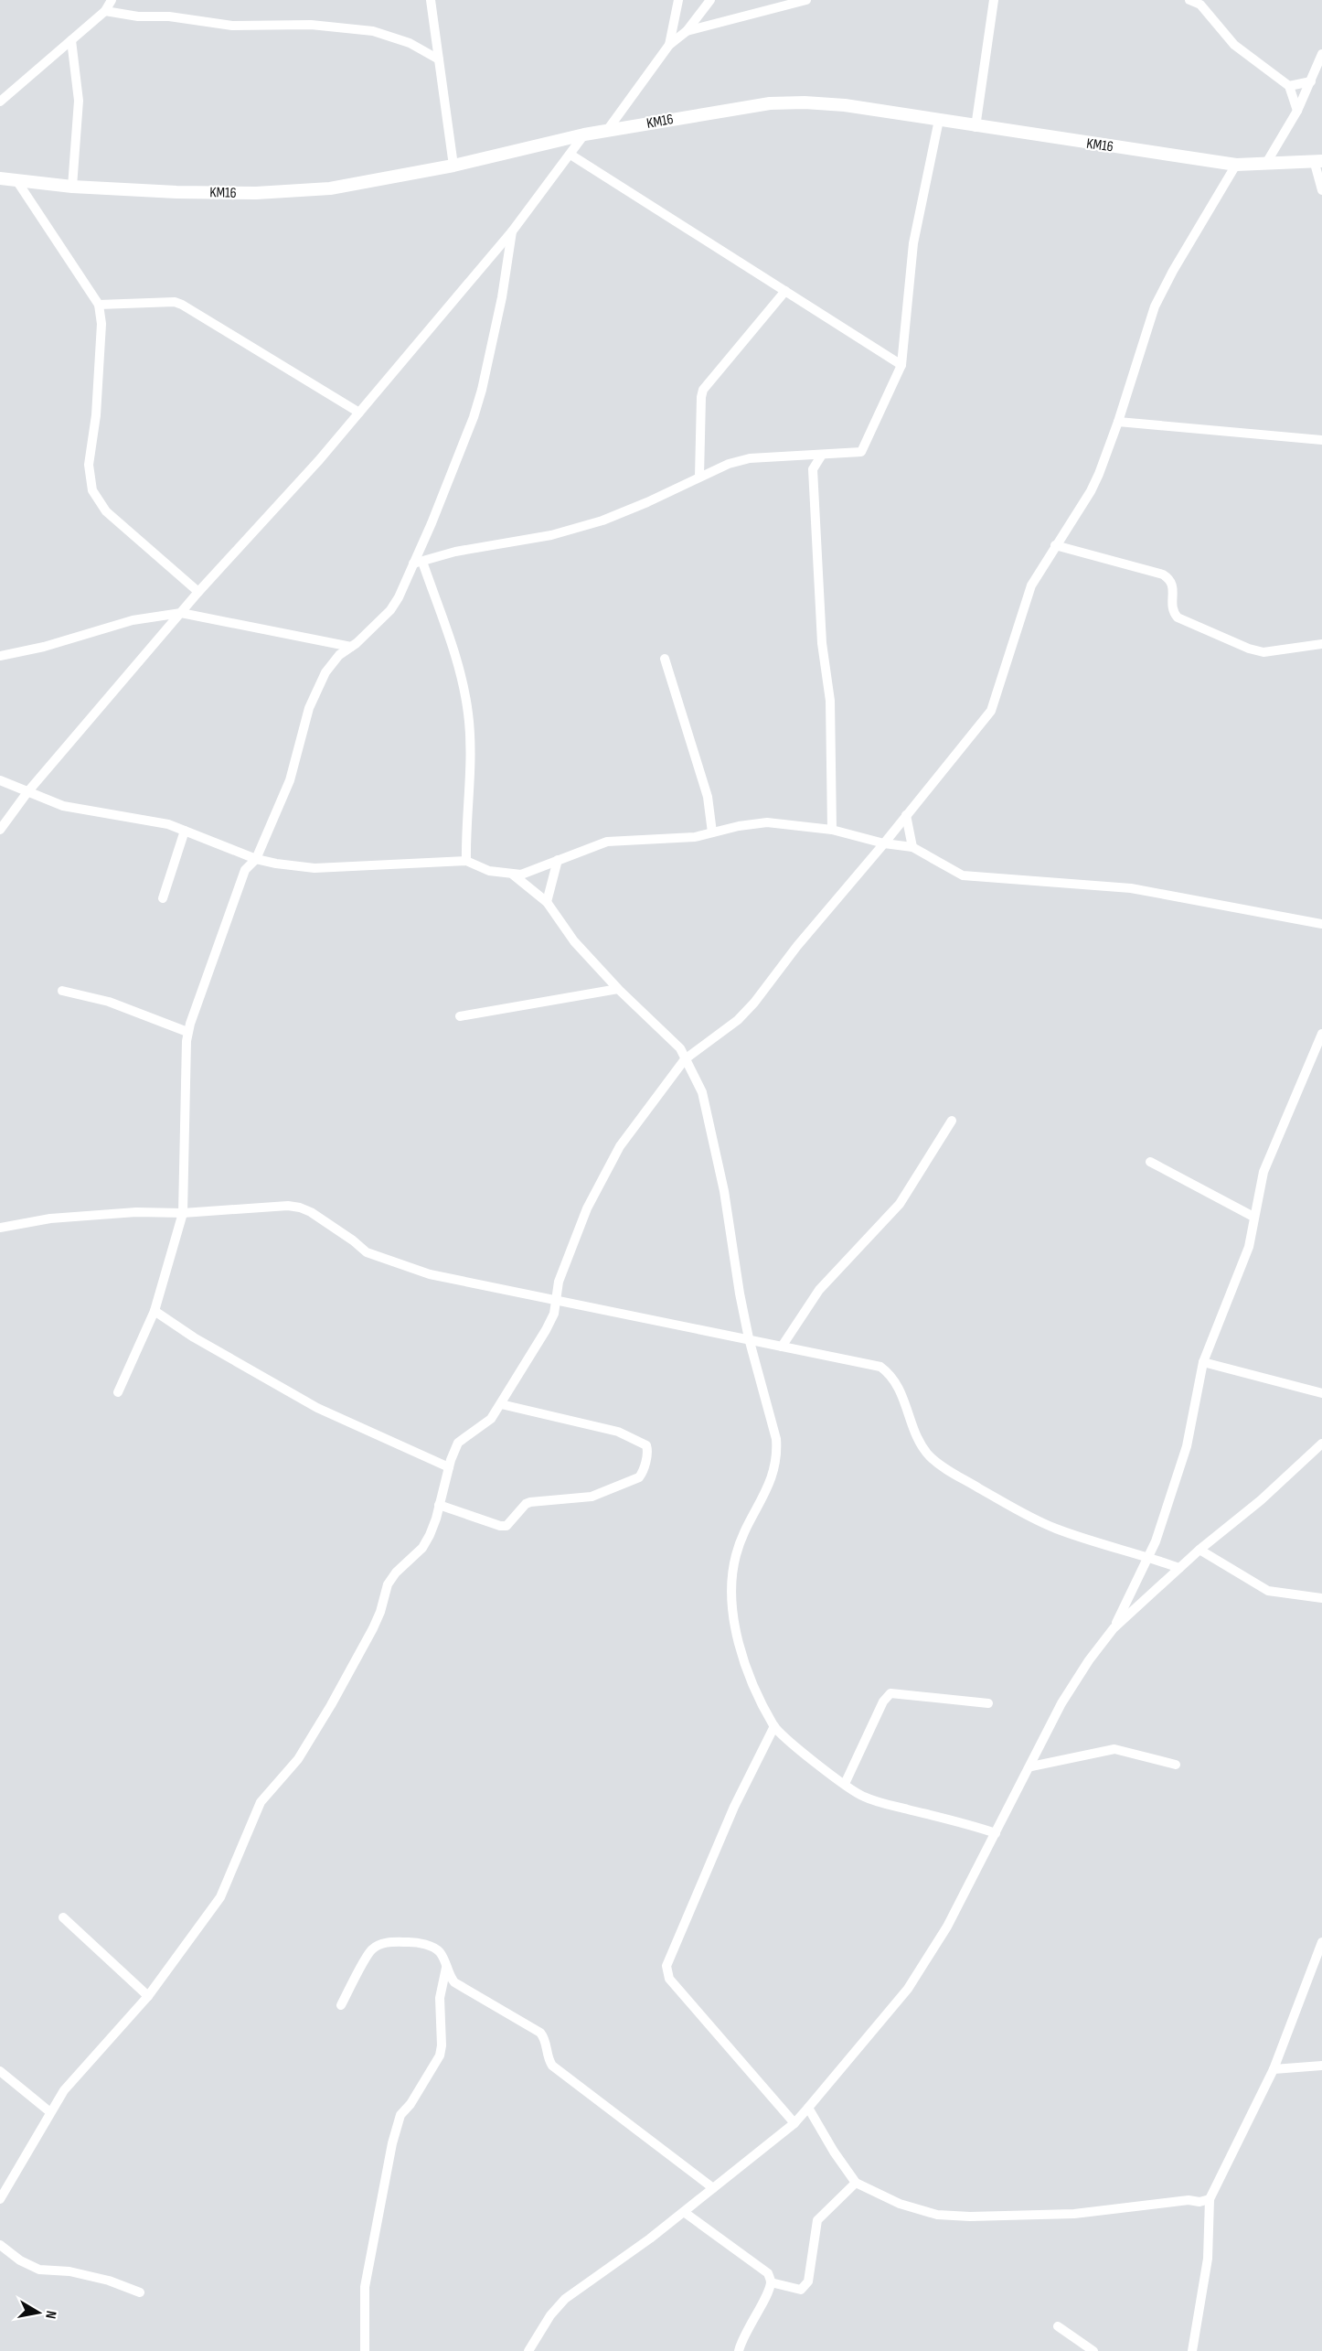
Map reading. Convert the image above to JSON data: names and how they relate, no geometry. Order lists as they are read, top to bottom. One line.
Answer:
{"streets":{"street":["KM16"]},"north":"right"}
